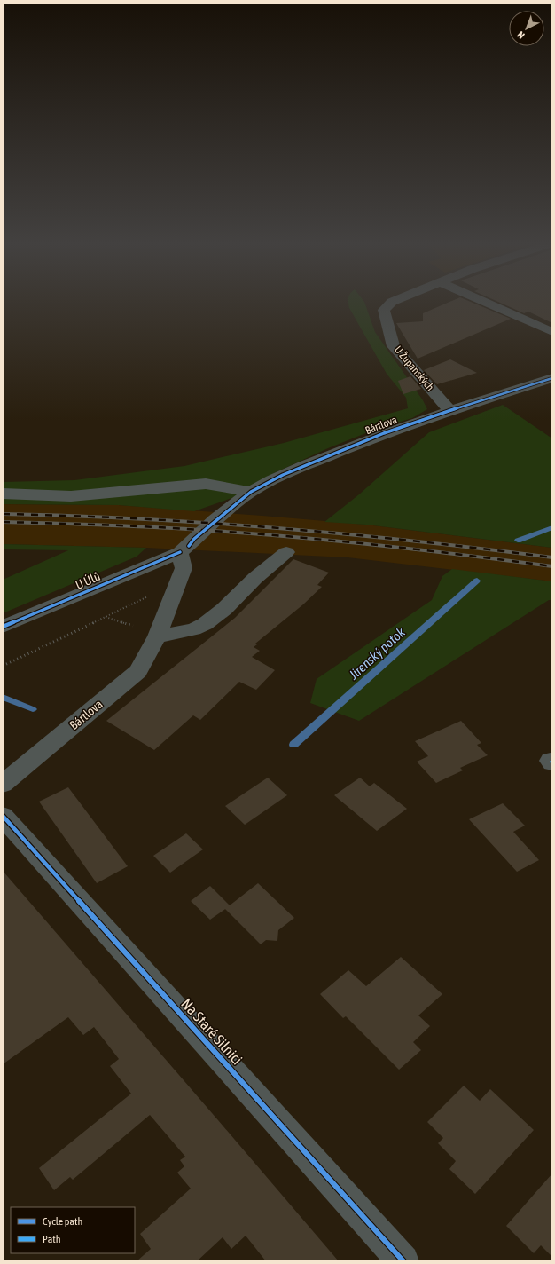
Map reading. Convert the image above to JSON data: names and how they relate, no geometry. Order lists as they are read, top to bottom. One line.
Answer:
{"streets":{"street":["U Županských","Bártlova","U Úlů","Na Staré Silnici"]},"crossings":[["U Županských","Bártlova"],["Bártlova","U Úlů"]],"water":["Jirenský potok"],"legend":["Cycle path","Path"],"north":"bottom left"}
